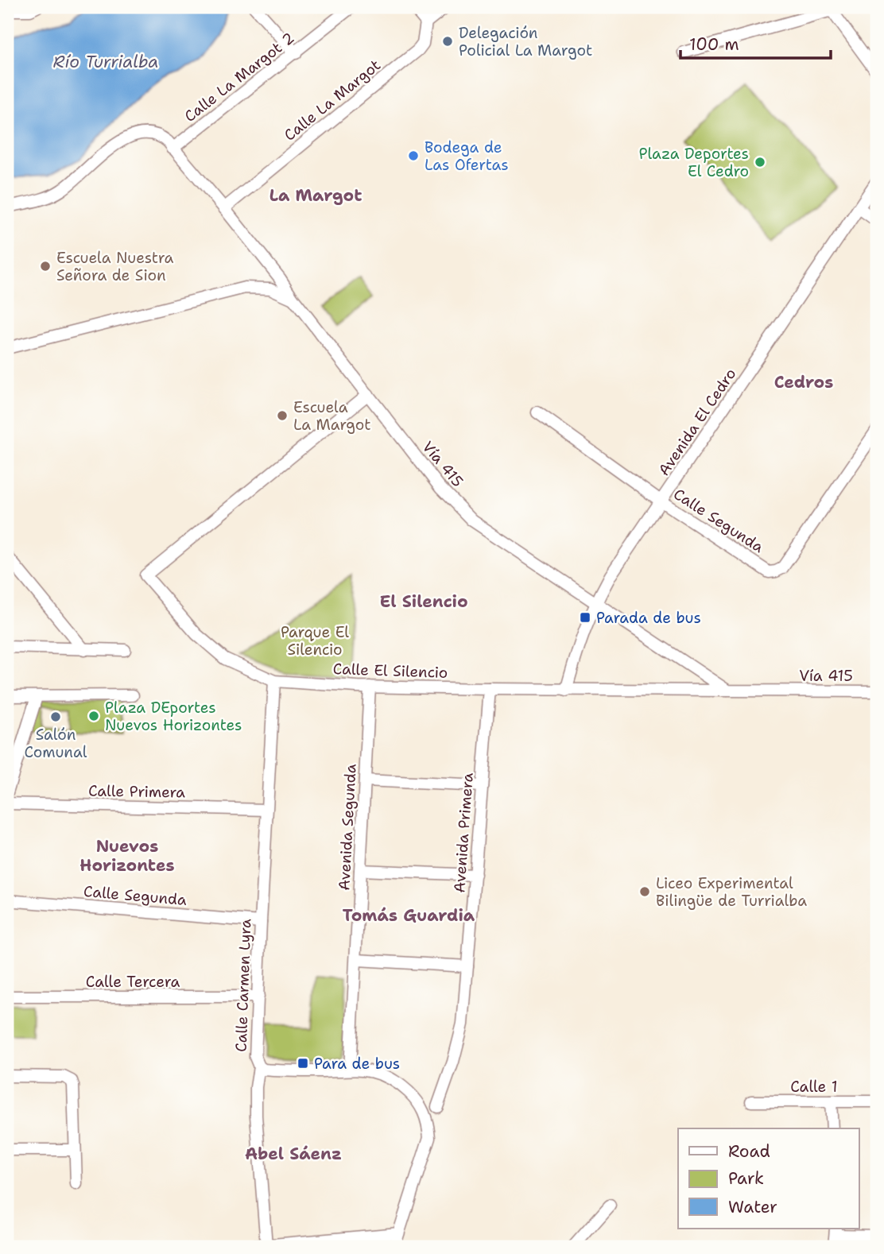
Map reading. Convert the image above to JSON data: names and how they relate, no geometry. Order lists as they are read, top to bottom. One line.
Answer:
{"streets":{"street":["Calle La Margot 2","Calle La Margot","Avenida El Cedro","Vía 415","Calle Segunda","Calle El Silencio","Calle Primera","Avenida Segunda","Avenida Primera","Calle Tercera","Calle Carmen Lyra","Calle 1"]},"crossings":[["Avenida El Cedro","Vía 415"],["Avenida El Cedro","Calle Segunda"],["Avenida El Cedro","Calle El Silencio"],["Vía 415","Calle El Silencio"],["Calle Segunda","Calle Carmen Lyra"],["Calle El Silencio","Avenida Segunda"],["Calle El Silencio","Avenida Primera"],["Calle El Silencio","Calle Carmen Lyra"],["Calle Primera","Calle Carmen Lyra"],["Avenida Segunda","Calle Carmen Lyra"],["Calle Tercera","Calle Carmen Lyra"]],"districts":["La Margot","Cedros","El Silencio","Nuevos Horizontes","Tomás Guardia","Abel Sáenz"],"water":["Río Turrialba"],"parks":["Parque El Silencio"],"places":{"other":["Delegación Policial La Margot","Bodega de Las Ofertas","Plaza Deportes El Cedro","Escuela Nuestra Señora de Sion","Escuela La Margot","Plaza DEportes Nuevos Horizontes","Salón Comunal","Liceo Experimental Bilingüe de Turrialba"],"transit":["Parada de bus","Para de bus"]},"legend":["Road","Park","Water"],"scale_bar":"100 m"}
